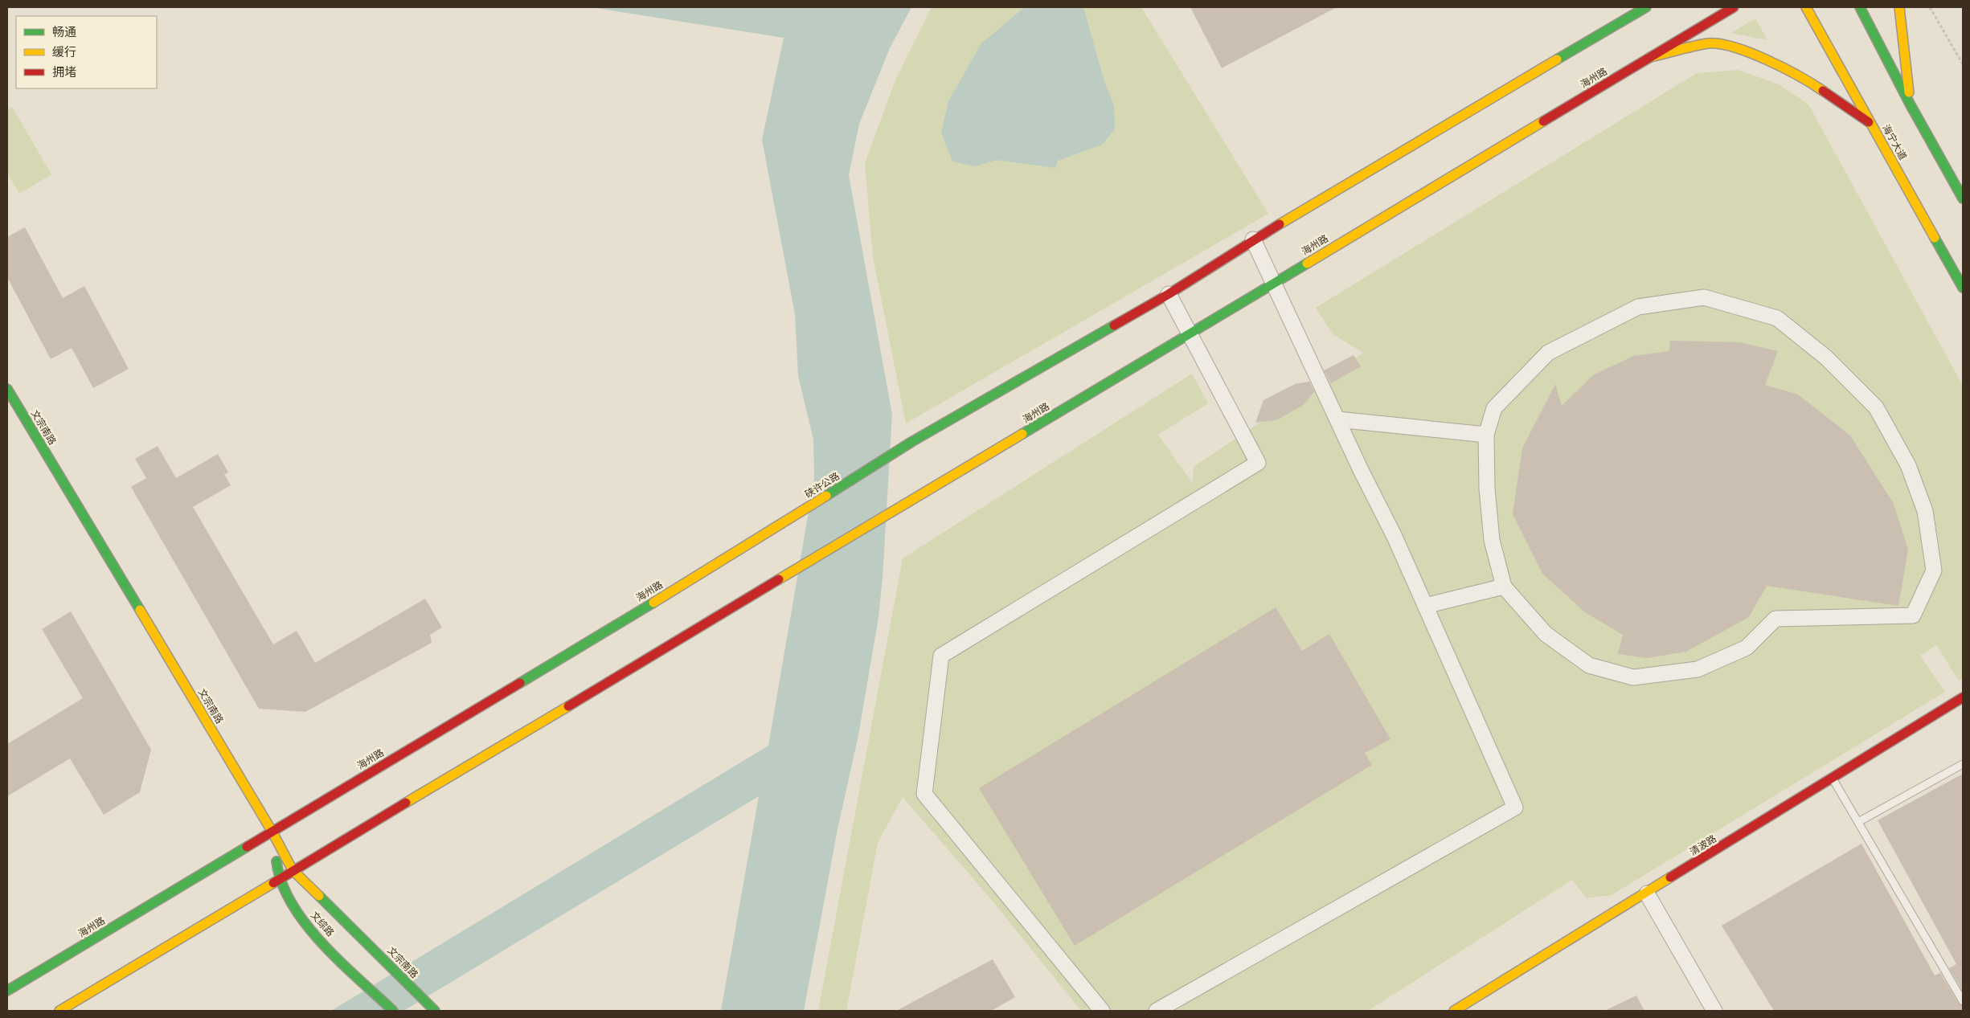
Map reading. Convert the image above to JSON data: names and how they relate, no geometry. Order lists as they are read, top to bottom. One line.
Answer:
{"streets":{"main road":["海州路","海宁大道","文宗南路","硖许公路","清波路","文综路"]},"crossings":[["海州路","文宗南路"],["海州路","硖许公路"],["海州路","文综路"],["文宗南路","文综路"]],"legend":["畅通","缓行","拥堵"]}
